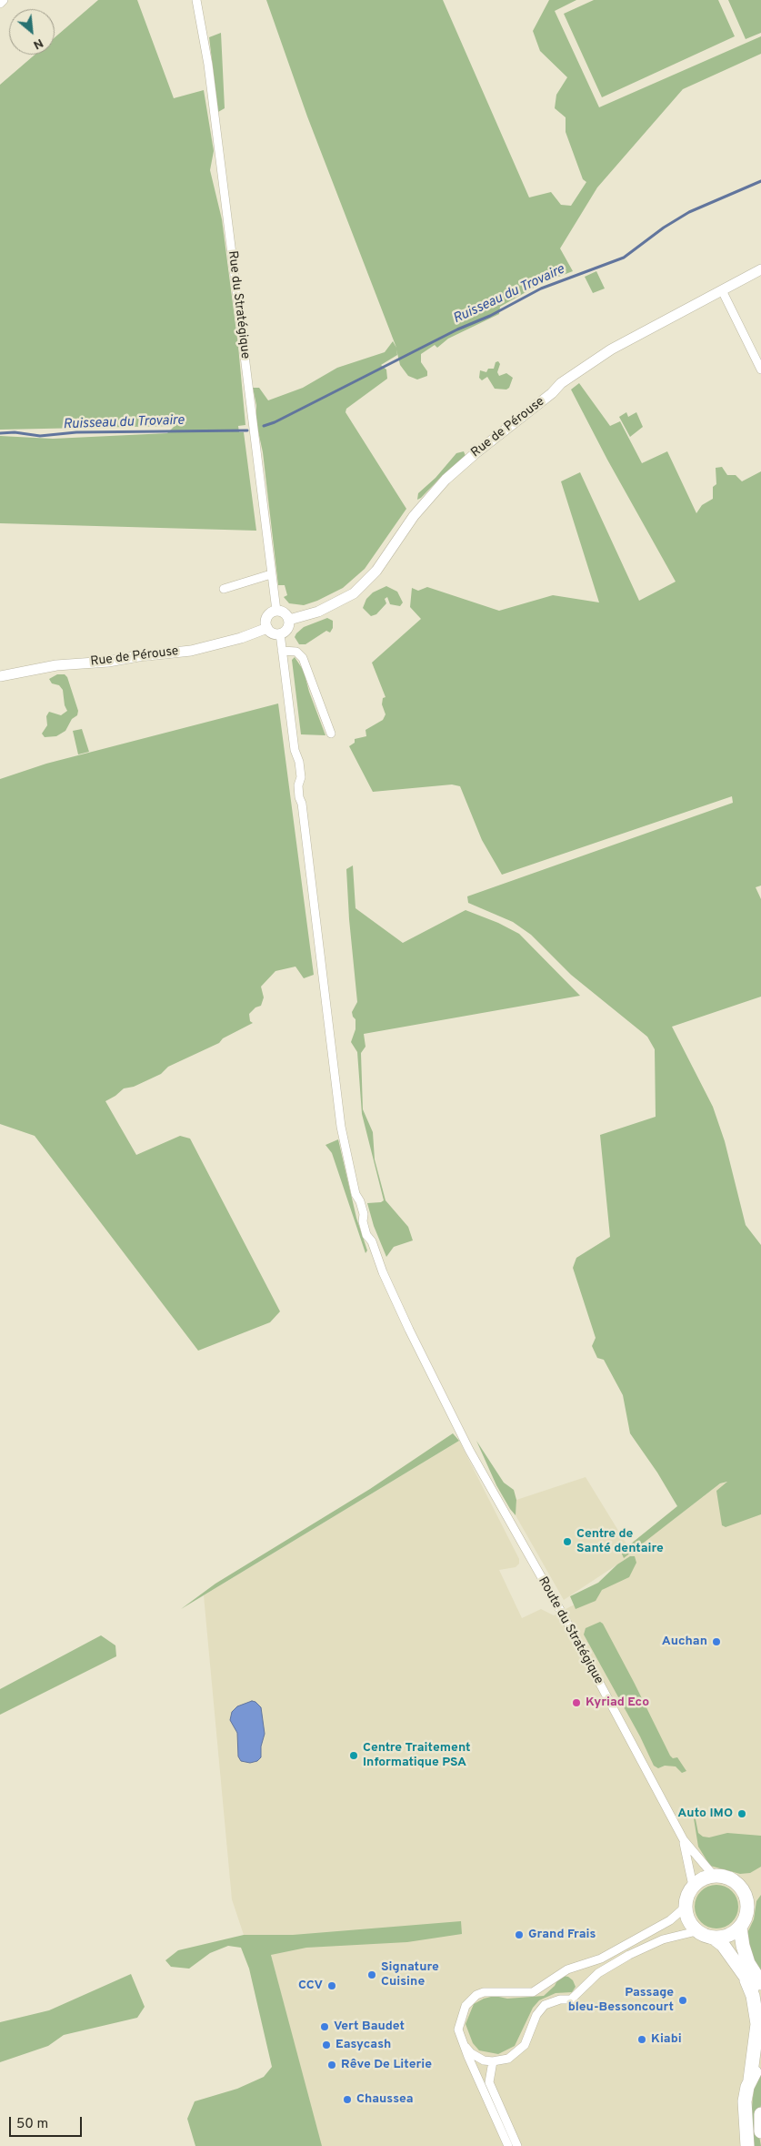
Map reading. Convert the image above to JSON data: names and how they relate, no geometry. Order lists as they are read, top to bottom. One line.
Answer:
{"streets":{"street":["Rue du Stratégique","Rue de Pérouse","Route du Stratégique"]},"crossings":[["Rue du Stratégique","Rue de Pérouse"],["Rue du Stratégique","Route du Stratégique"],["Rue de Pérouse","Route du Stratégique"]],"water":["Ruisseau du Trovaire"],"places":["Centre de Santé dentaire","Auchan","Kyriad Eco","Centre Traitement Informatique PSA","Auto IMO","Grand Frais","Signature Cuisine","CCV","Passage bleu-Bessoncourt","Vert Baudet","Kiabi","Easycash","Rêve De Literie","Chaussea"],"scale_bar":"50 m","north":"bottom right"}
